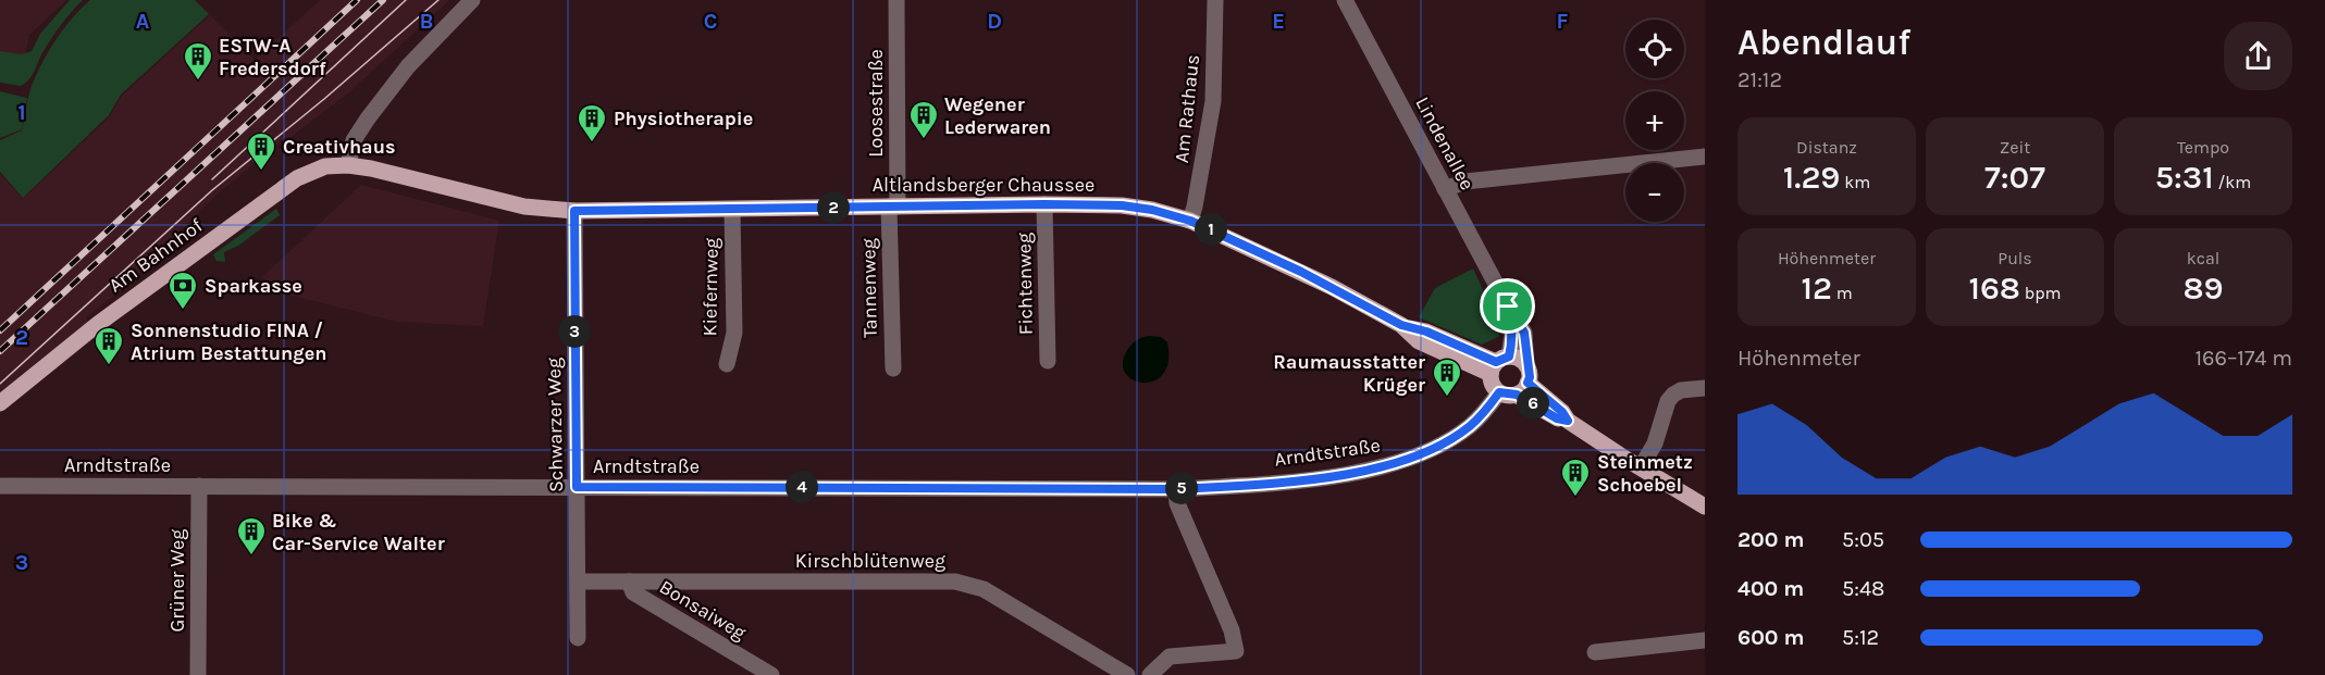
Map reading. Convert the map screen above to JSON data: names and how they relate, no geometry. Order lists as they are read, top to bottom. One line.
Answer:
{"streets":{"main road":["Altlandsberger Chaussee","Am Bahnhof"],"street":["Loosestraße","Am Rathaus","Lindenallee","Fichtenweg","Kiefernweg","Tannenweg","Schwarzer Weg","Arndtstraße","Kirschblütenweg","Grüner Weg","Bonsaiweg"]},"crossings":[["Loosestraße","Altlandsberger Chaussee"],["Loosestraße","Tannenweg"],["Am Rathaus","Altlandsberger Chaussee"],["Lindenallee","Altlandsberger Chaussee"],["Altlandsberger Chaussee","Am Bahnhof"],["Altlandsberger Chaussee","Fichtenweg"],["Altlandsberger Chaussee","Kiefernweg"],["Altlandsberger Chaussee","Tannenweg"],["Altlandsberger Chaussee","Schwarzer Weg"],["Schwarzer Weg","Arndtstraße"],["Arndtstraße","Grüner Weg"],["Kirschblütenweg","Bonsaiweg"]],"places":{"building":["ESTW-A Fredersdorf","Wegener Lederwaren","Physiotherapie","Creativhaus","Sonnenstudio FINA / Atrium Bestattungen","Raumausstatter Krüger","Steinmetz Schoebel","Bike & Car-Service Walter"],"bank":["Sparkasse"]},"page":{"heading":["Abendlauf","21:12"],"map_buttons":["+","−"],"stats":[["Distanz","1.29 km"],["Zeit","7:07"],["Tempo","5:31 /km"],["Höhenmeter","12 m"],["Puls","168 bpm"],["kcal","89"]],"pins":["2","1","3","6","4","5"],"chart":["Höhenmeter","166–174 m"],"list":[{"name":"200 m","note":"5:05"},{"name":"400 m","note":"5:48"},{"name":"600 m","note":"5:12"}]},"grid":{"columns":["A","B","C","D","E","F"],"rows":["1","2","3"]}}
